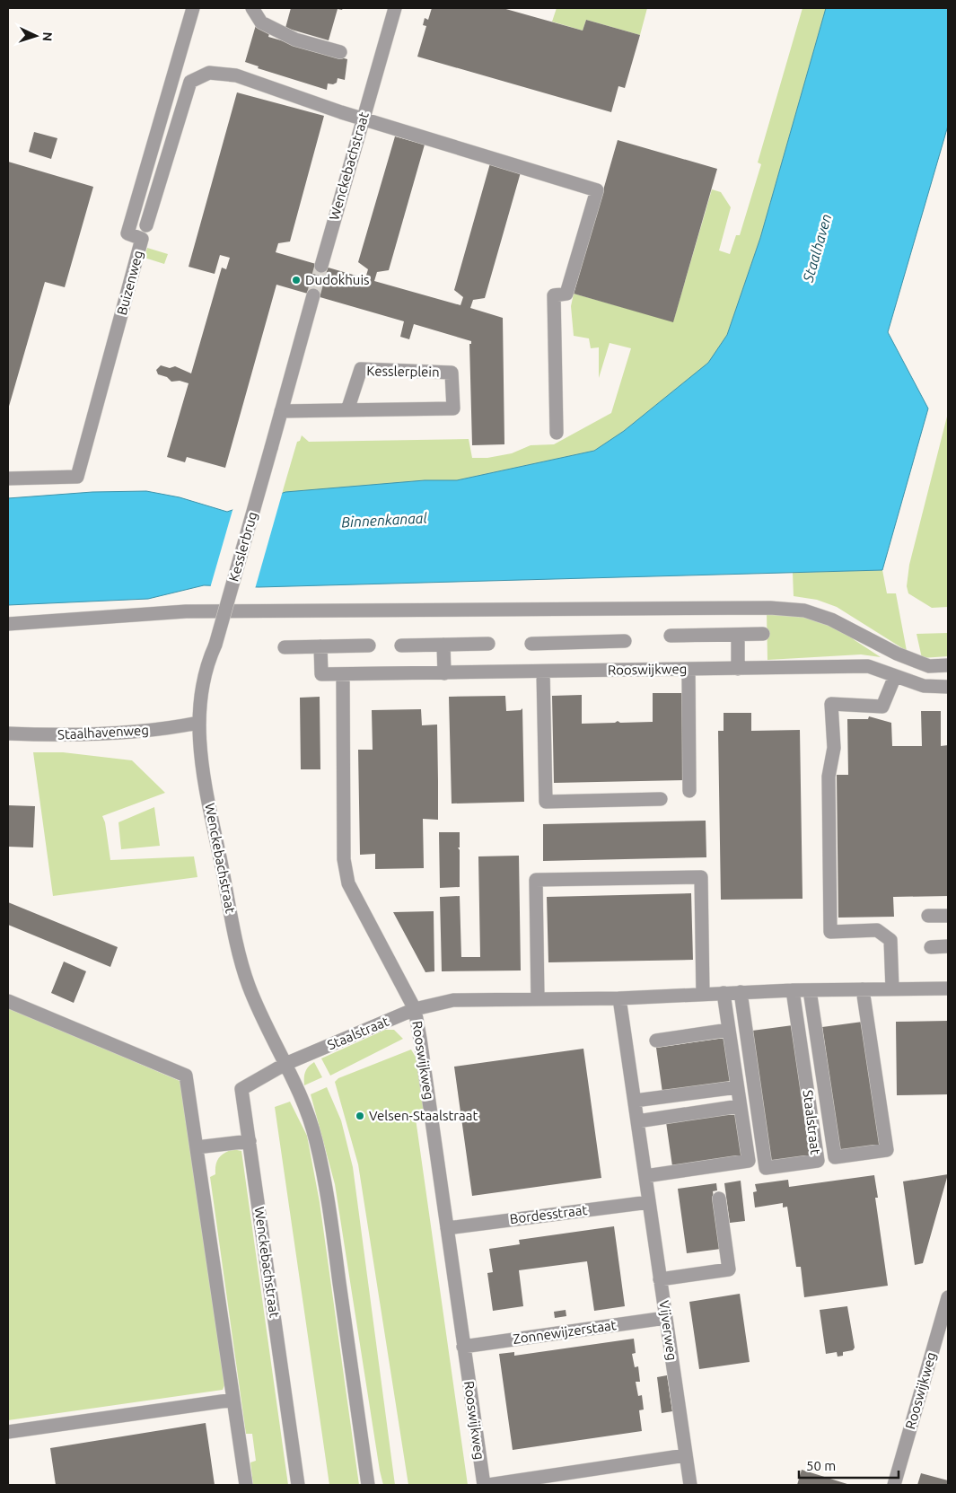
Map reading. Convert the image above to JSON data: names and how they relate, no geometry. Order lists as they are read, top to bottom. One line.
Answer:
{"streets":{"street":["Wenckebachstraat","Buizenweg","Kesslerplein","Kesslerbrug","Rooswijkweg","Staalhavenweg","Staalstraat","Bordesstraat","Vijverweg","Zonnewijzerstaat"]},"crossings":[["Wenckebachstraat","Kesslerbrug"],["Wenckebachstraat","Staalhavenweg"],["Wenckebachstraat","Staalstraat"],["Kesslerplein","Kesslerbrug"],["Rooswijkweg","Staalstraat"],["Rooswijkweg","Bordesstraat"],["Rooswijkweg","Zonnewijzerstaat"],["Staalstraat","Vijverweg"],["Bordesstraat","Vijverweg"],["Vijverweg","Zonnewijzerstaat"]],"water":["Staalhaven","Binnenkanaal"],"places":["Dudokhuis","Velsen-Staalstraat"],"scale_bar":"50 m","north":"right"}
